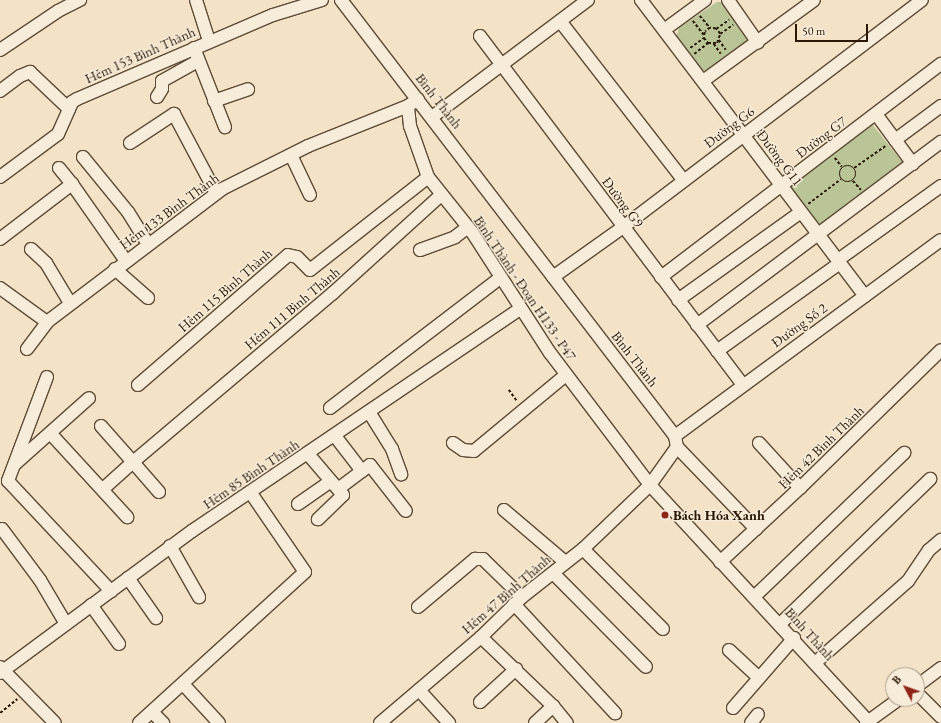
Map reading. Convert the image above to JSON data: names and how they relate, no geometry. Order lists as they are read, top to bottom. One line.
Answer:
{"streets":{"street":["Hẻm 153 Bình Thành","Bình Thành","Đường G6","Đường G7","Đường G11","Đường G9","Hẻm 133 Bình Thành","Bình Thành - Đoạn H133 - P47","Hẻm 115 Bình Thành","Hẻm 111 Bình Thành","Đường Số 2","Hẻm 42 Bình Thành","Hẻm 85 Bình Thành","Hẻm 47 Bình Thành"]},"crossings":[["Bình Thành","Đường G6"],["Bình Thành","Hẻm 133 Bình Thành"],["Bình Thành","Bình Thành - Đoạn H133 - P47"],["Bình Thành","Đường Số 2"],["Bình Thành","Hẻm 42 Bình Thành"],["Bình Thành","Hẻm 47 Bình Thành"],["Đường G6","Đường G11"],["Đường G6","Đường G9"],["Đường G7","Đường G11"],["Đường G7","Đường G9"],["Đường G11","Đường Số 2"],["Đường G9","Đường Số 2"],["Hẻm 133 Bình Thành","Bình Thành - Đoạn H133 - P47"],["Bình Thành - Đoạn H133 - P47","Hẻm 115 Bình Thành"],["Bình Thành - Đoạn H133 - P47","Hẻm 111 Bình Thành"],["Bình Thành - Đoạn H133 - P47","Hẻm 85 Bình Thành"],["Bình Thành - Đoạn H133 - P47","Hẻm 47 Bình Thành"]],"places":["Bách Hóa Xanh"],"scale_bar":"50 m","north":"top left"}
